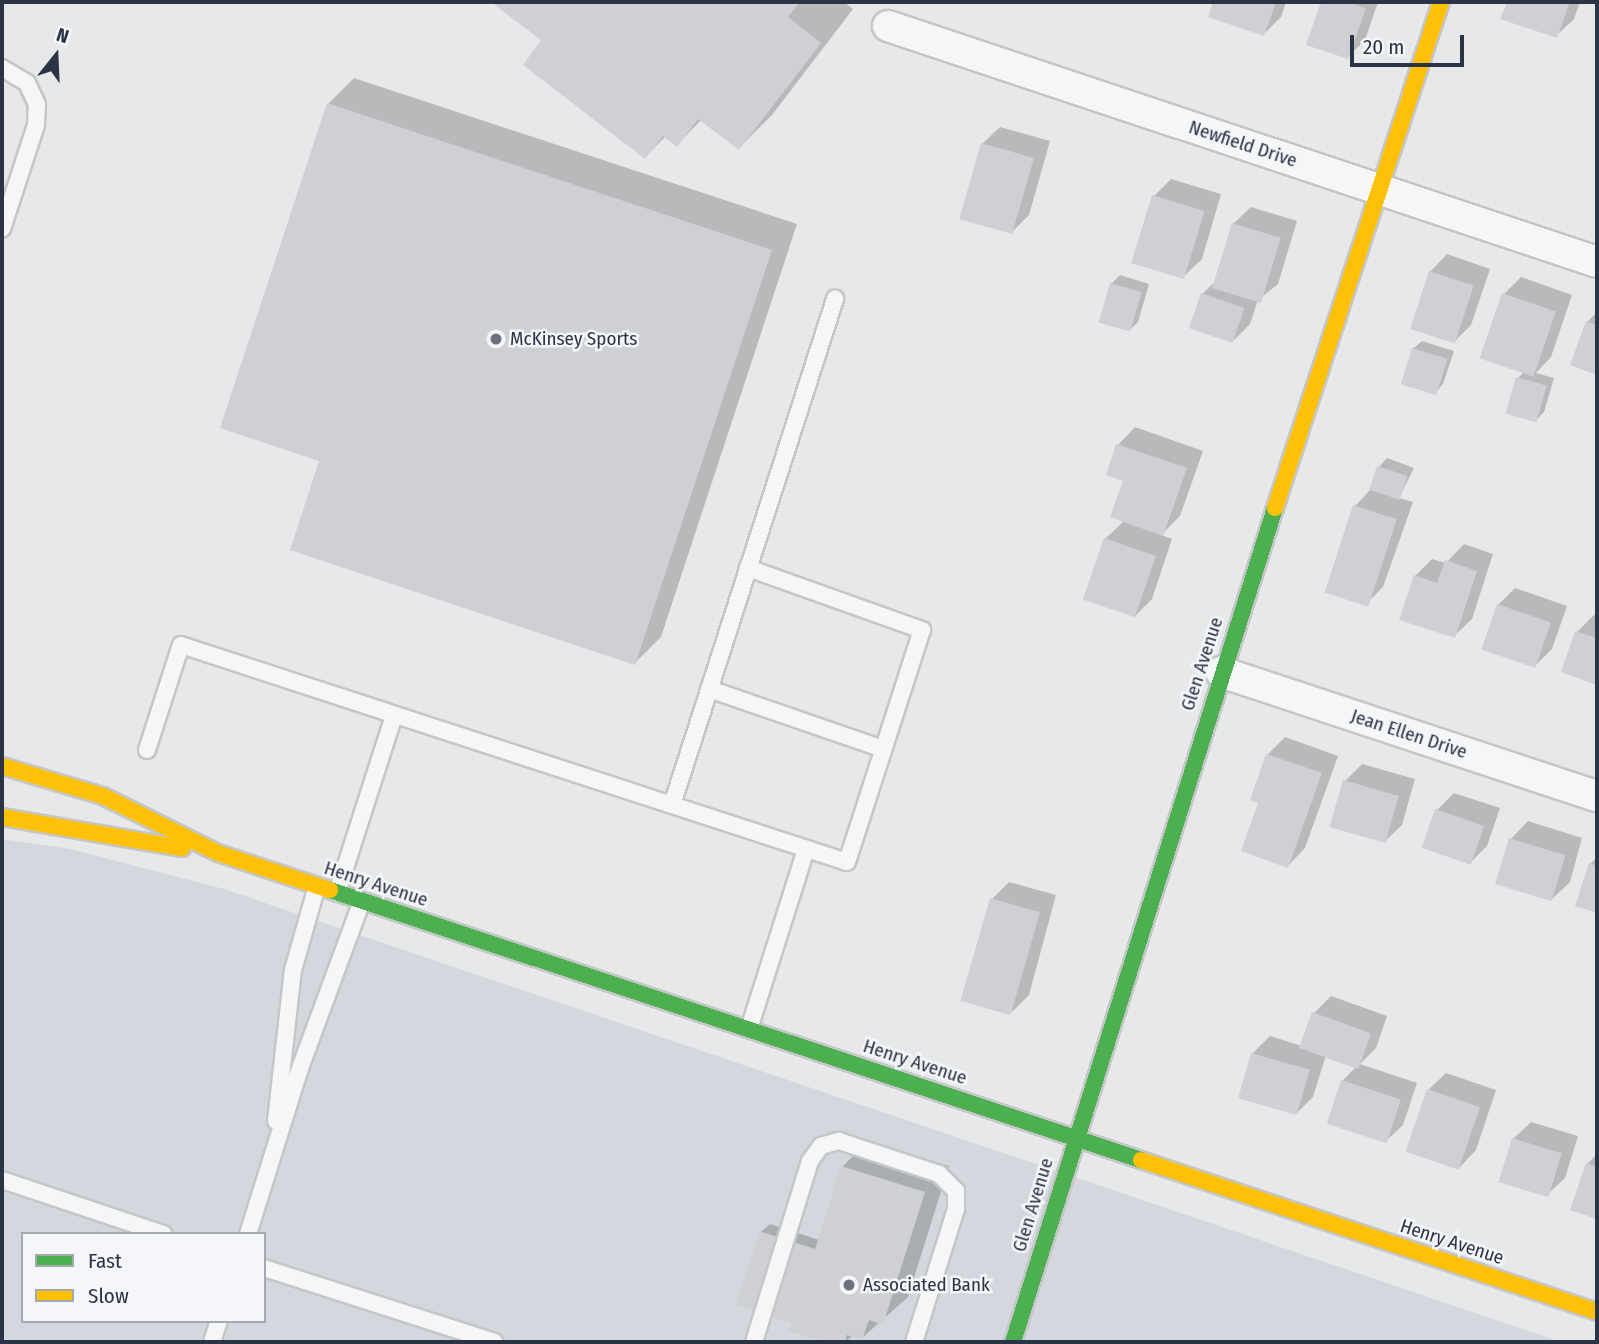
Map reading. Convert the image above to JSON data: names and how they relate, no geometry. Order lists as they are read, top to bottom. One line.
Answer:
{"streets":{"street":["Newfield Drive","Glen Avenue","Jean Ellen Drive","Henry Avenue"]},"crossings":[["Newfield Drive","Glen Avenue"],["Glen Avenue","Jean Ellen Drive"],["Glen Avenue","Henry Avenue"]],"places":["McKinsey Sports","Associated Bank"],"legend":["Fast","Slow"],"scale_bar":"20 m","north":"top"}
